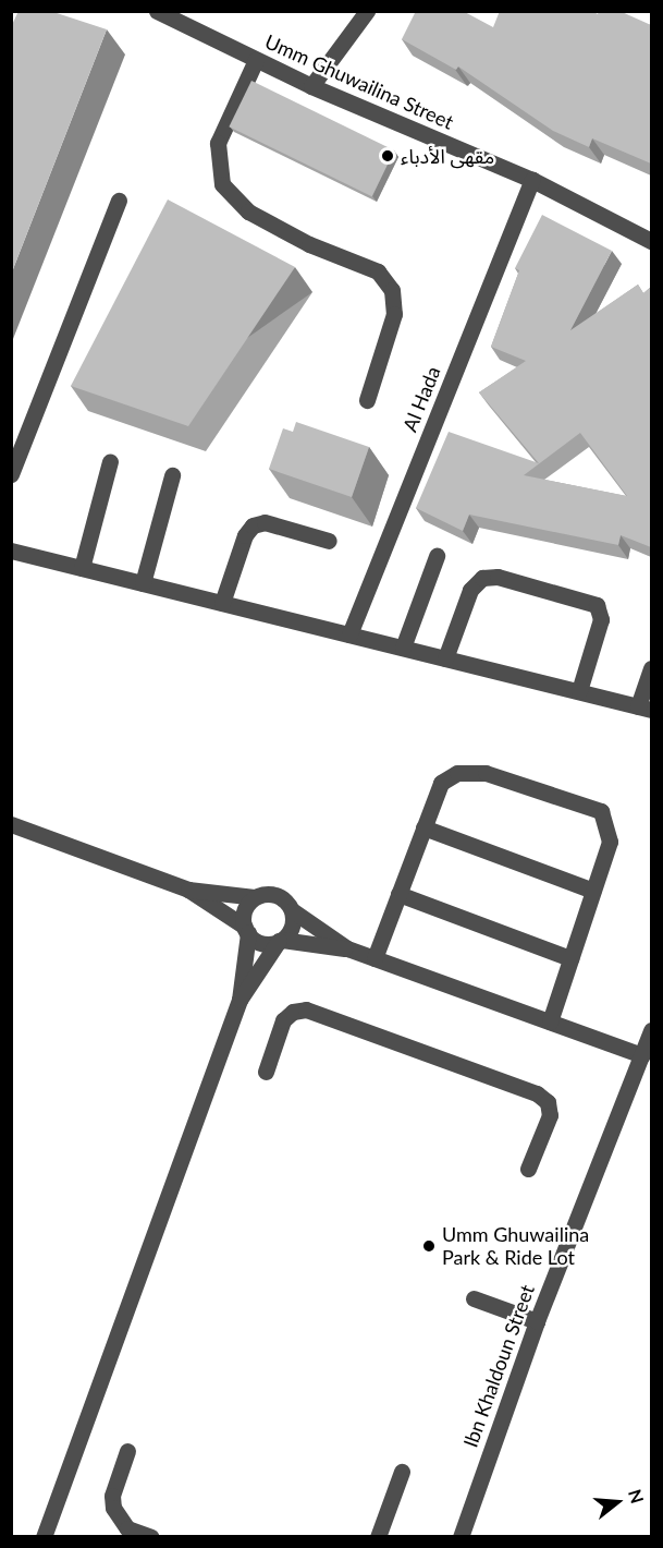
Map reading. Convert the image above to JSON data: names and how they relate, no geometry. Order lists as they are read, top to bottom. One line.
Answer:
{"streets":{"street":["Umm Ghuwailina Street","Al Hada","Ibn Khaldoun Street"]},"crossings":[["Umm Ghuwailina Street","Al Hada"]],"places":["مقهى الأدباء","Umm Ghuwailina Park & Ride Lot"],"north":"right"}
